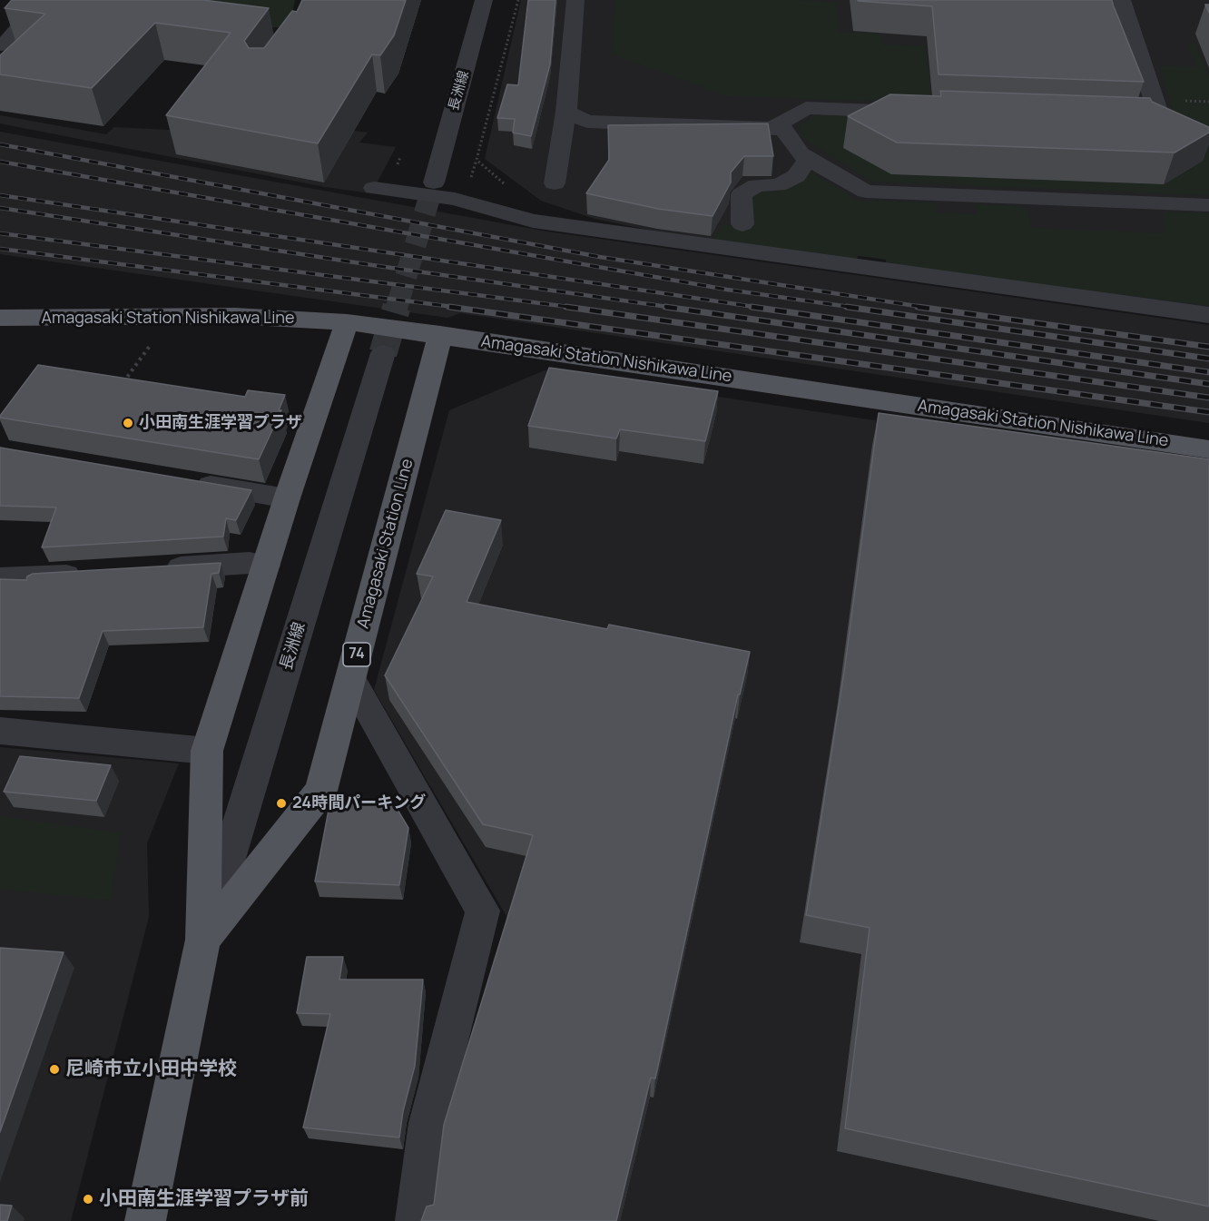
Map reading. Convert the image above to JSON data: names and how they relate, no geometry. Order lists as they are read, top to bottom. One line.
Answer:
{"streets":{"main road":["Amagasaki Station Nishikawa Line","Amagasaki Station Line","74"],"street":["長洲線"]},"crossings":[["長洲線","Amagasaki Station Line"],["Amagasaki Station Nishikawa Line","Amagasaki Station Line"]],"places":["小田南生涯学習プラザ","24時間パーキング","尼崎市立小田中学校","小田南生涯学習プラザ前"]}
